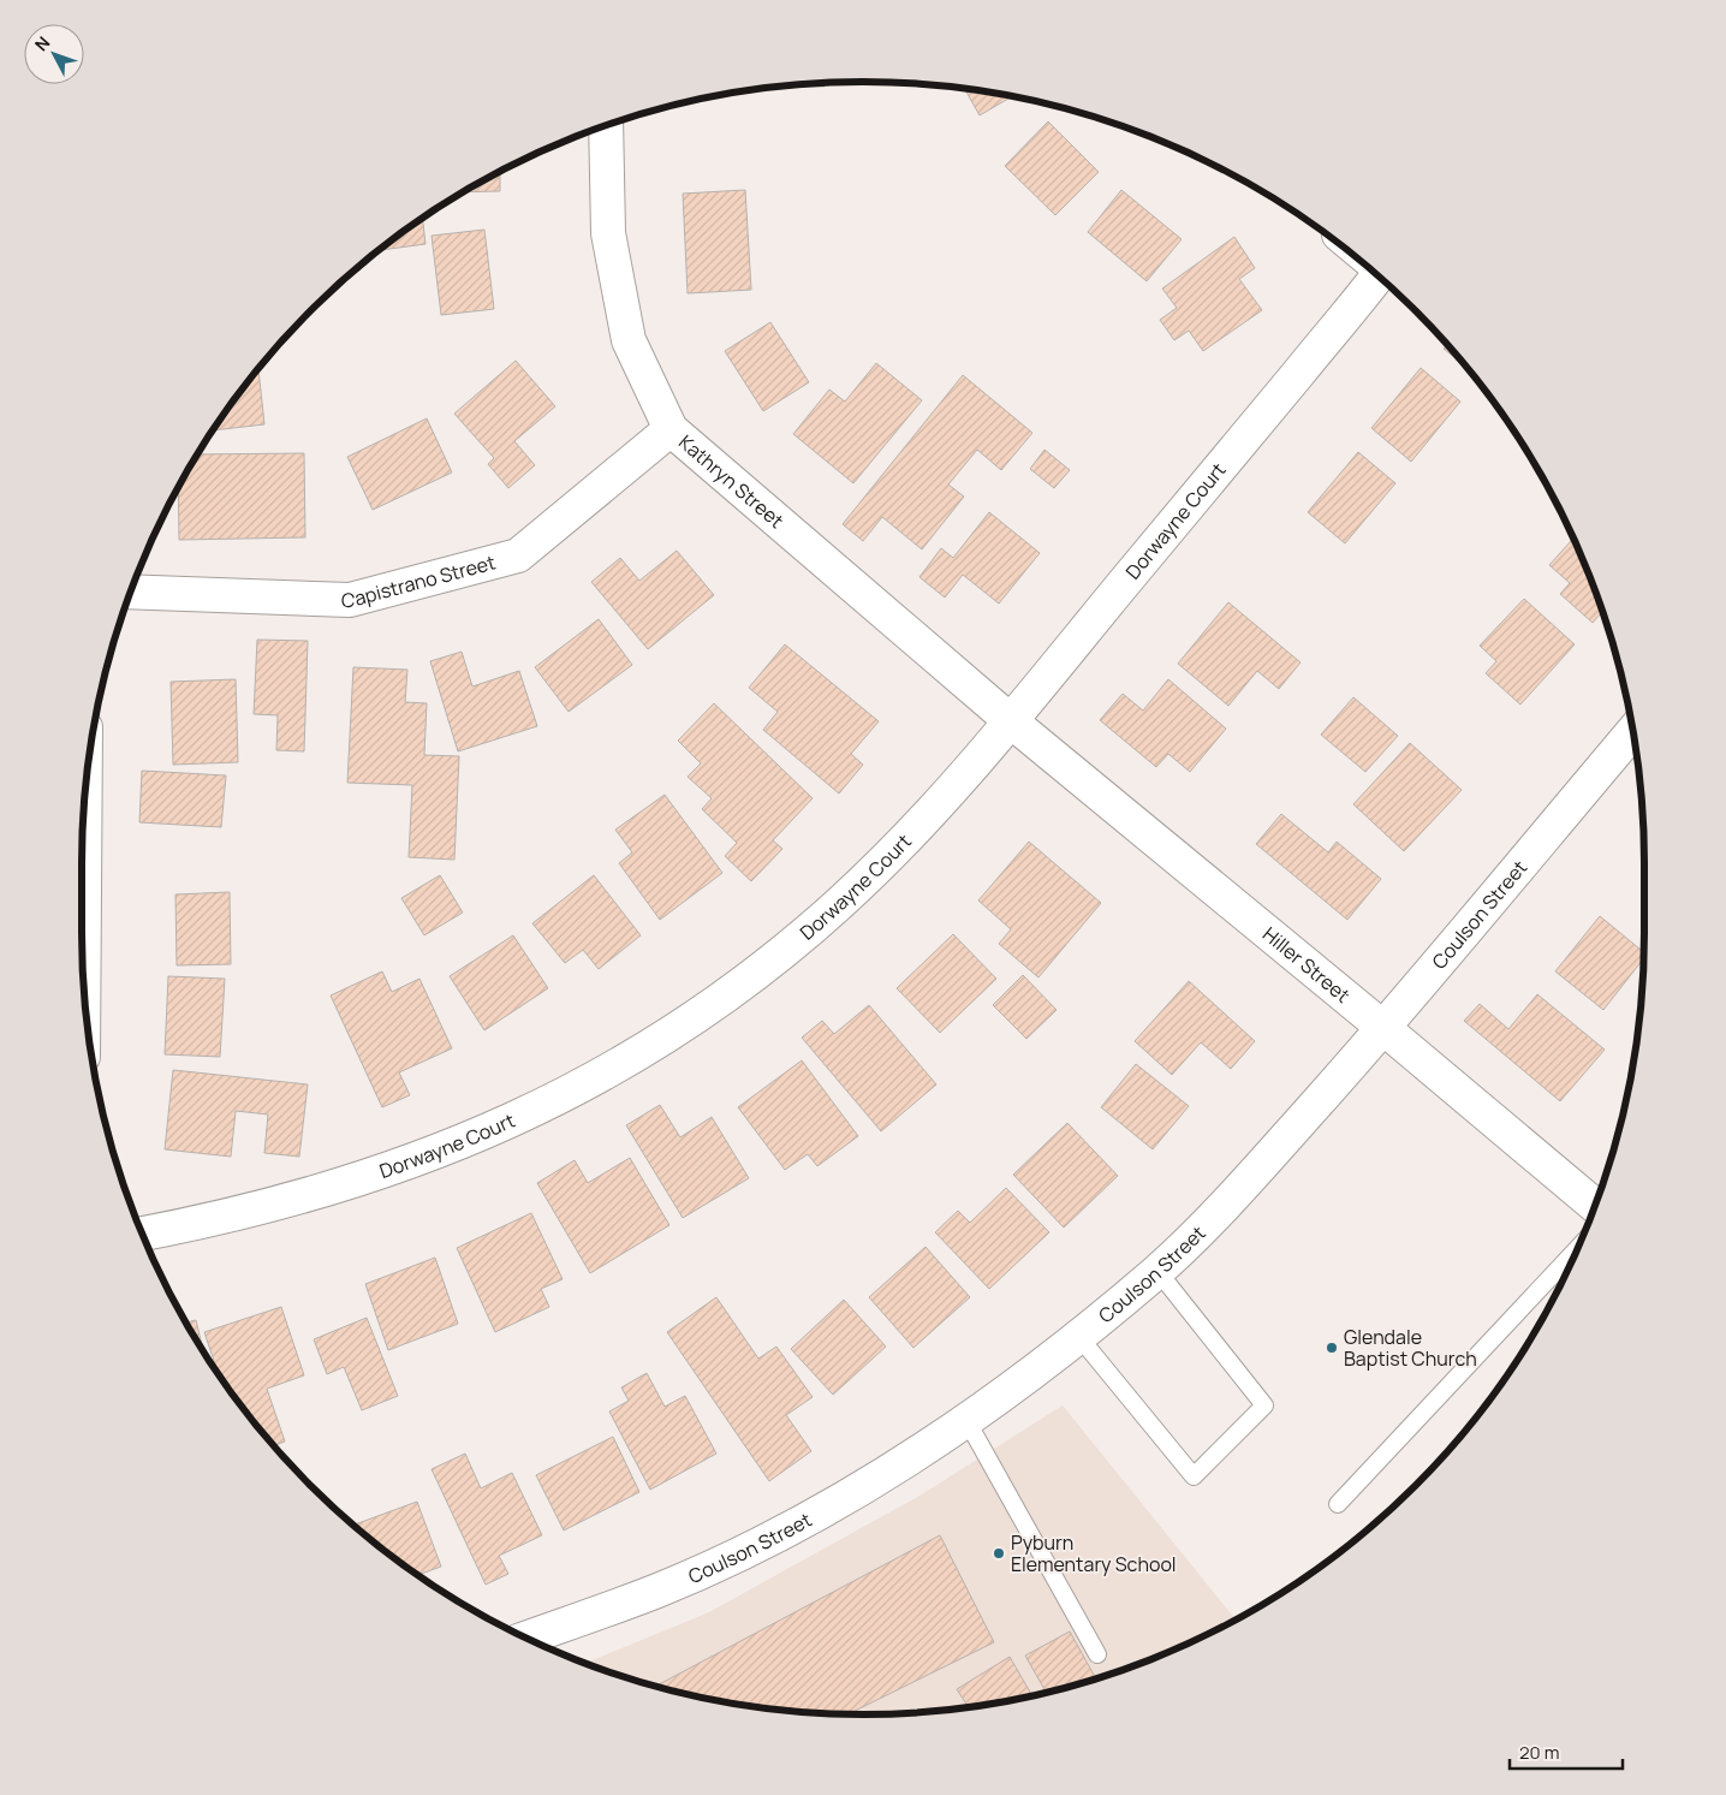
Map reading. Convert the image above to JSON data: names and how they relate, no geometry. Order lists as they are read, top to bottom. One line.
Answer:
{"streets":{"street":["Kathryn Street","Dorwayne Court","Capistrano Street","Coulson Street","Hiller Street"]},"crossings":[["Kathryn Street","Dorwayne Court"],["Kathryn Street","Capistrano Street"],["Kathryn Street","Hiller Street"],["Dorwayne Court","Hiller Street"],["Coulson Street","Hiller Street"]],"places":["Glendale Baptist Church","Pyburn Elementary School"],"scale_bar":"20 m","north":"top left"}
